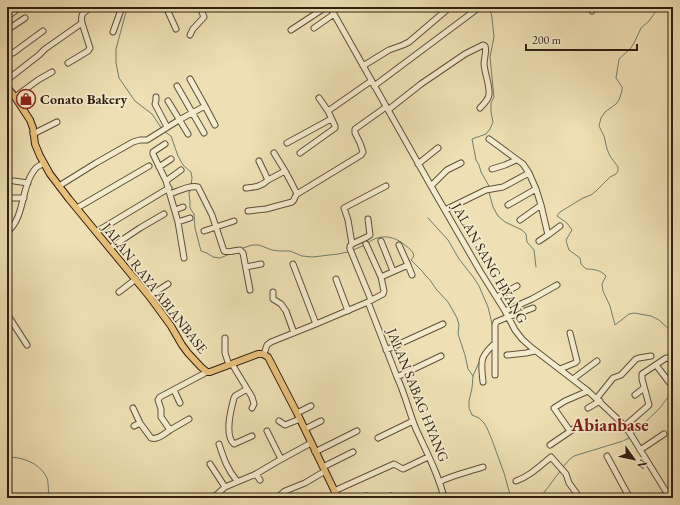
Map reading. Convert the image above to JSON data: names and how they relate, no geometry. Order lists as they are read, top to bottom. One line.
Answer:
{"streets":{"main road":["JALAN RAYA ABIANBASE"],"street":["JALAN SANG HYANG","JALAN SABAG HYANG"]},"districts":["Abianbase"],"places":{"shop":["Conato Bakery"]},"scale_bar":"200 m","north":"bottom right"}
